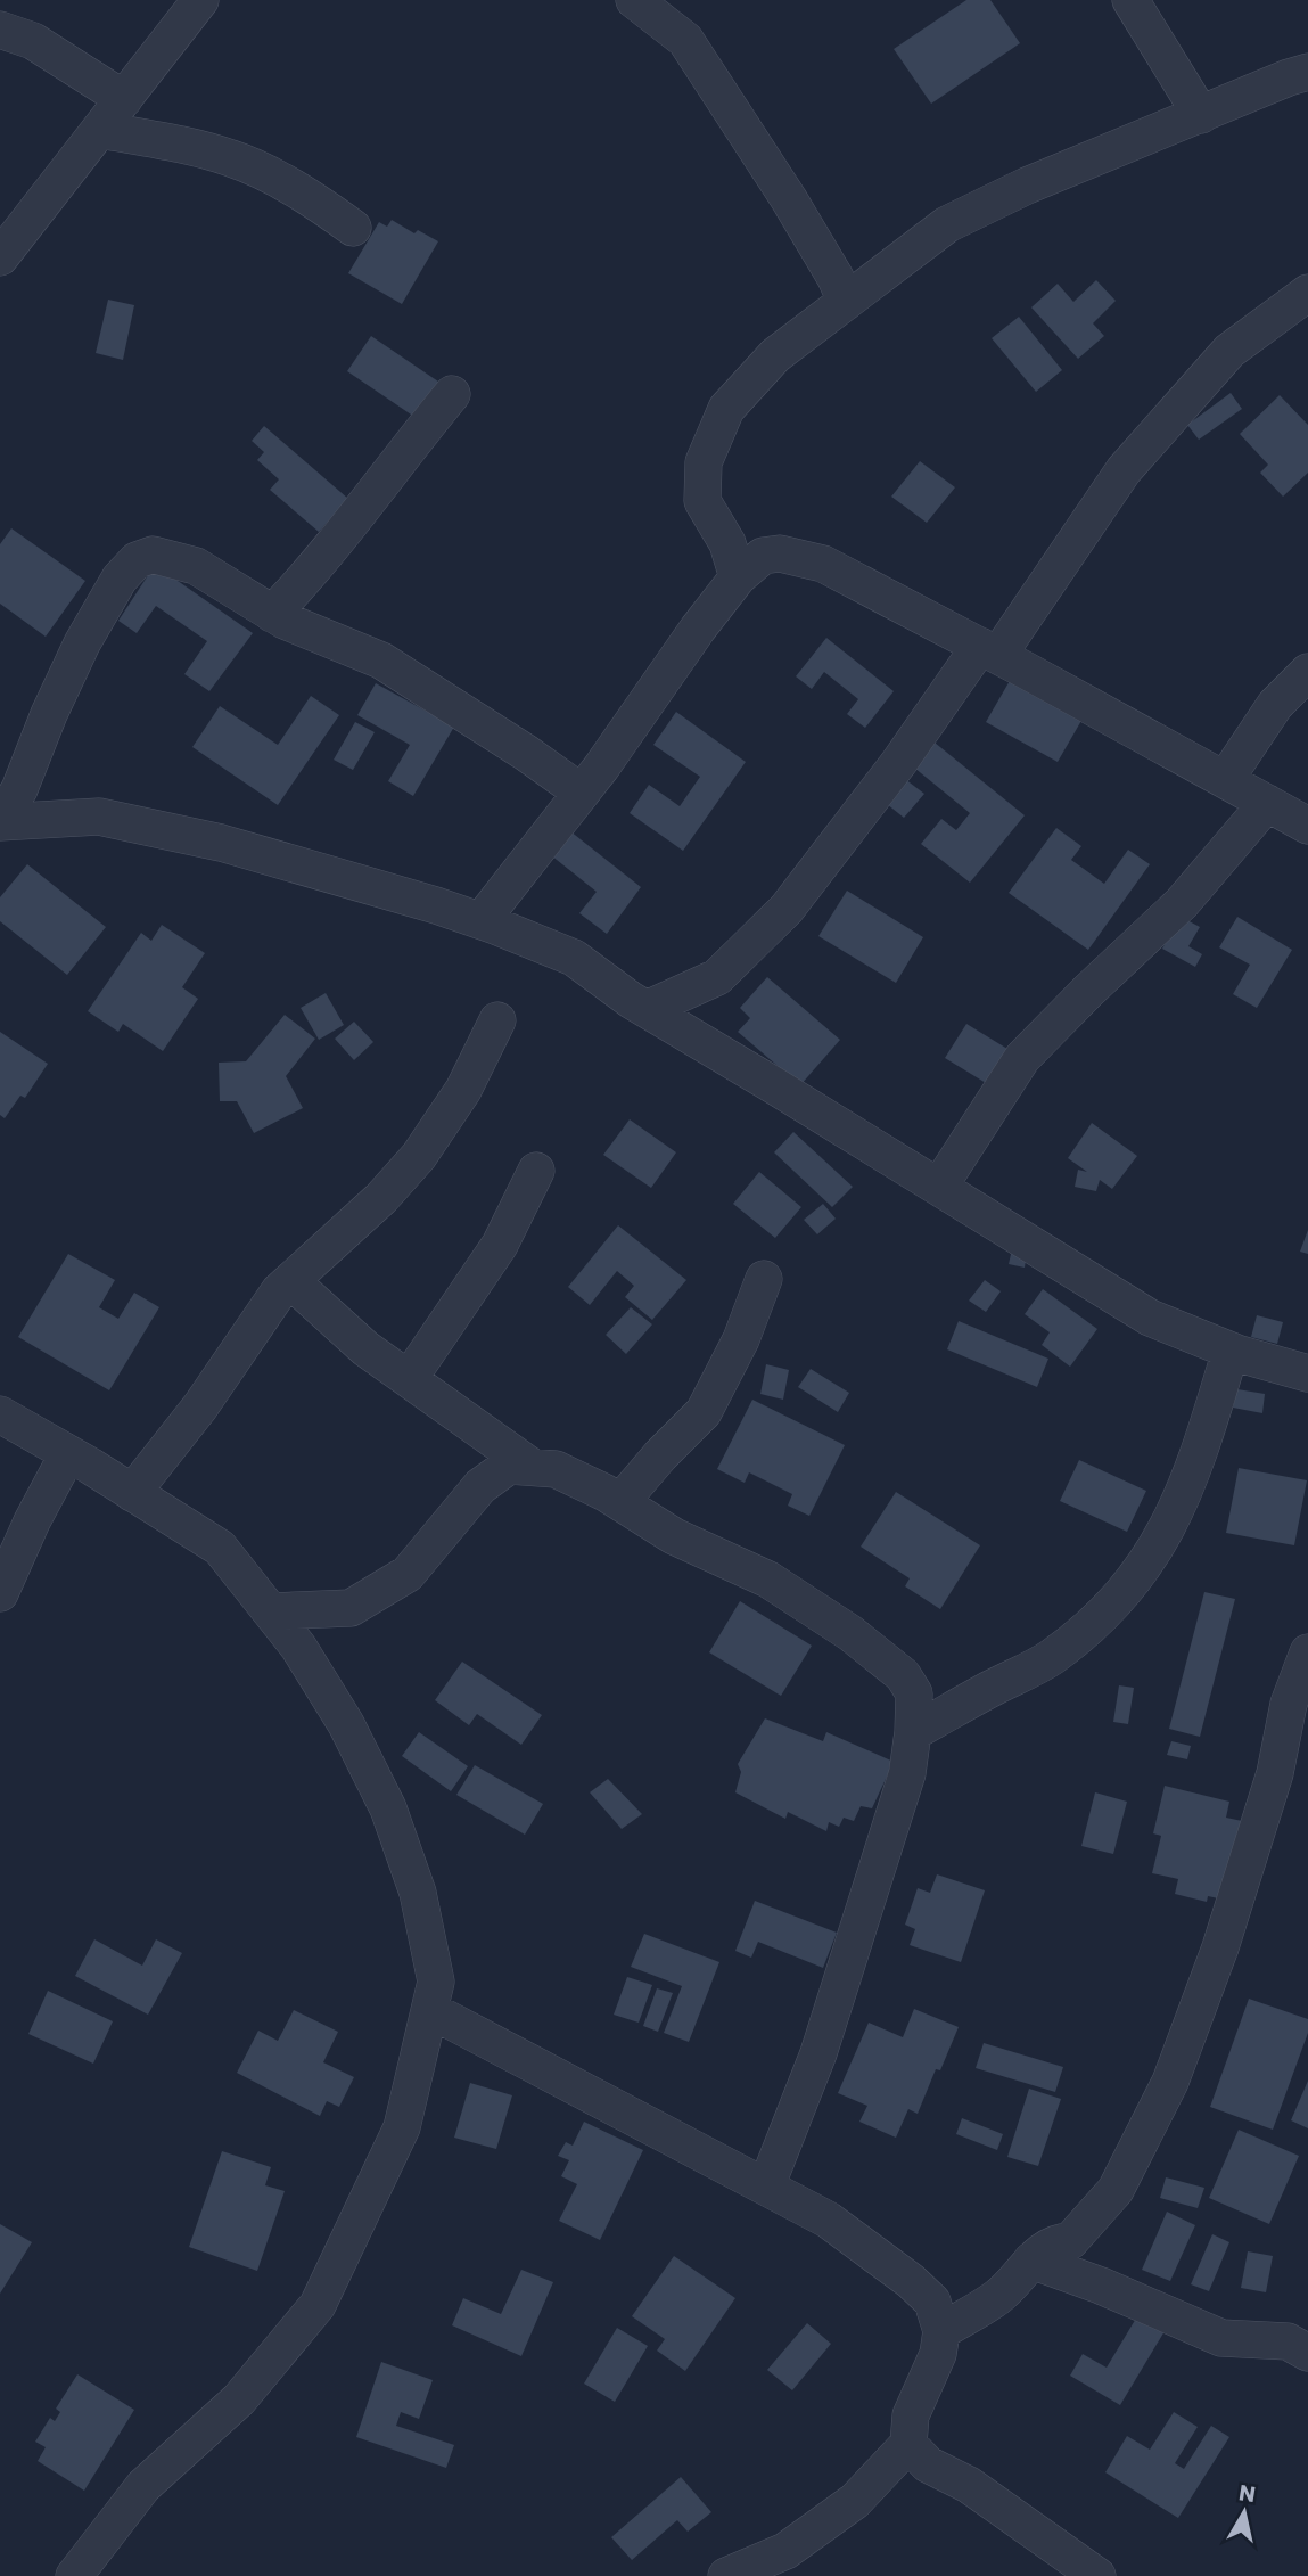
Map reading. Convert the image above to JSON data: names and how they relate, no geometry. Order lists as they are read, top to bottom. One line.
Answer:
{"north":"top"}
